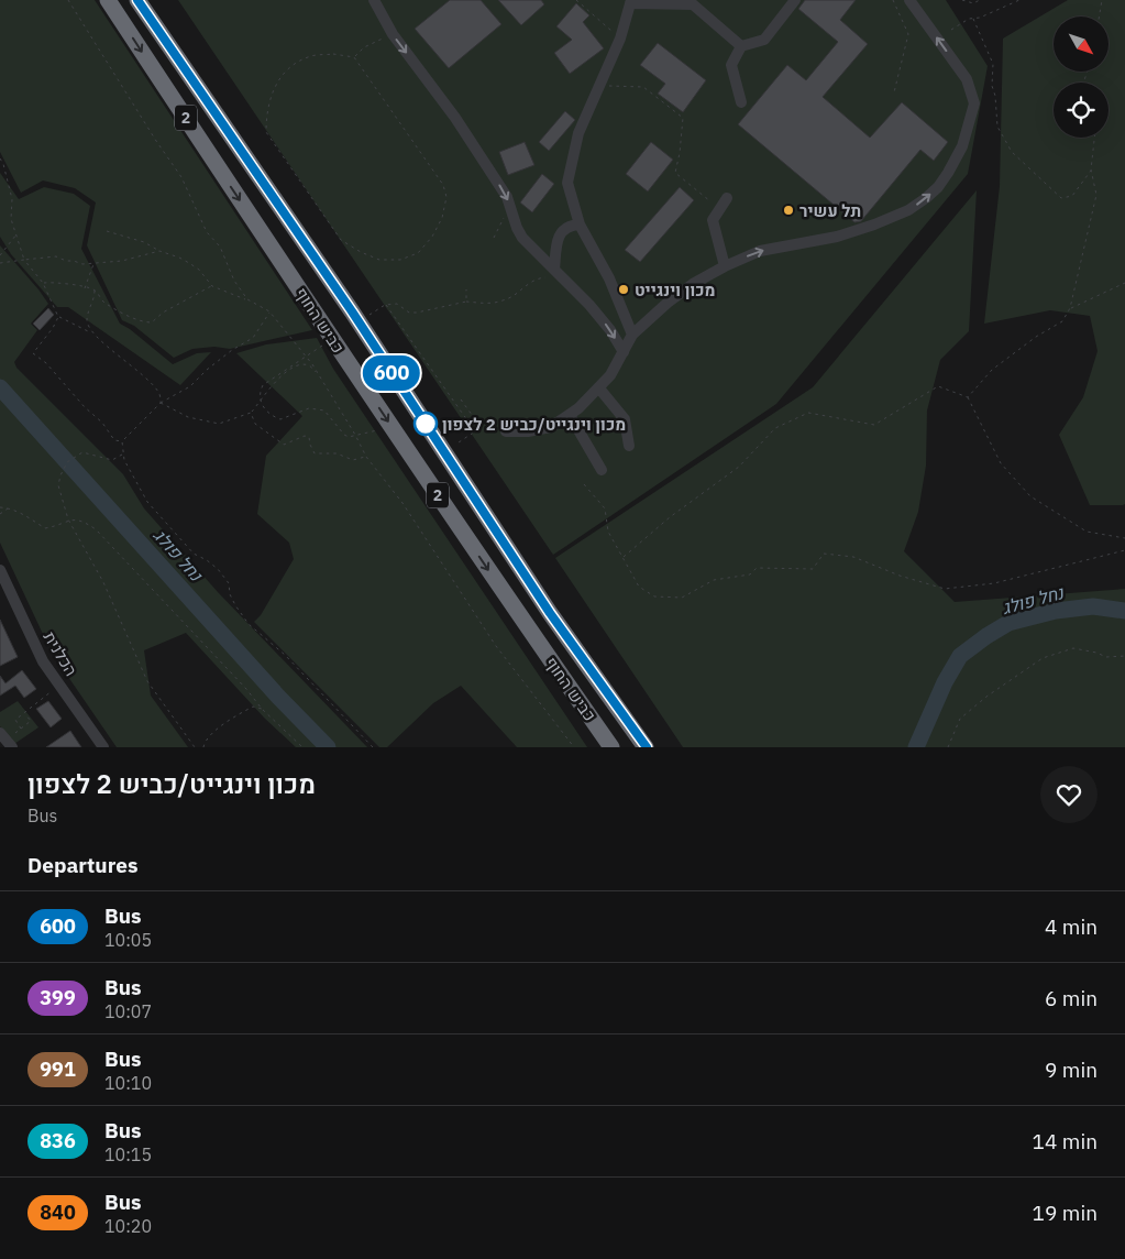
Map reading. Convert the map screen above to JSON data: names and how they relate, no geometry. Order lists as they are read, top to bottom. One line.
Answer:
{"streets":{"highway":["2","כביש החוף"],"street":["הכלנית"]},"water":["נחל פולג"],"places":["תל עשיר","מכון וינגייט","מכון וינגייט/כביש 2 לצפון"],"lines":["bus line 600"],"north":"bottom right","page":{"on_map":"600","heading":[["מכון וינגייט/כביש 2 לצפון","Bus"],"Departures"],"list":[{"mark":"600","name":"Bus","note":"10:05","value":"4 min"},{"mark":"399","name":"Bus","note":"10:07","value":"6 min"},{"mark":"991","name":"Bus","note":"10:10","value":"9 min"},{"mark":"836","name":"Bus","note":"10:15","value":"14 min"},{"mark":"840","name":"Bus","note":"10:20","value":"19 min"}]}}
